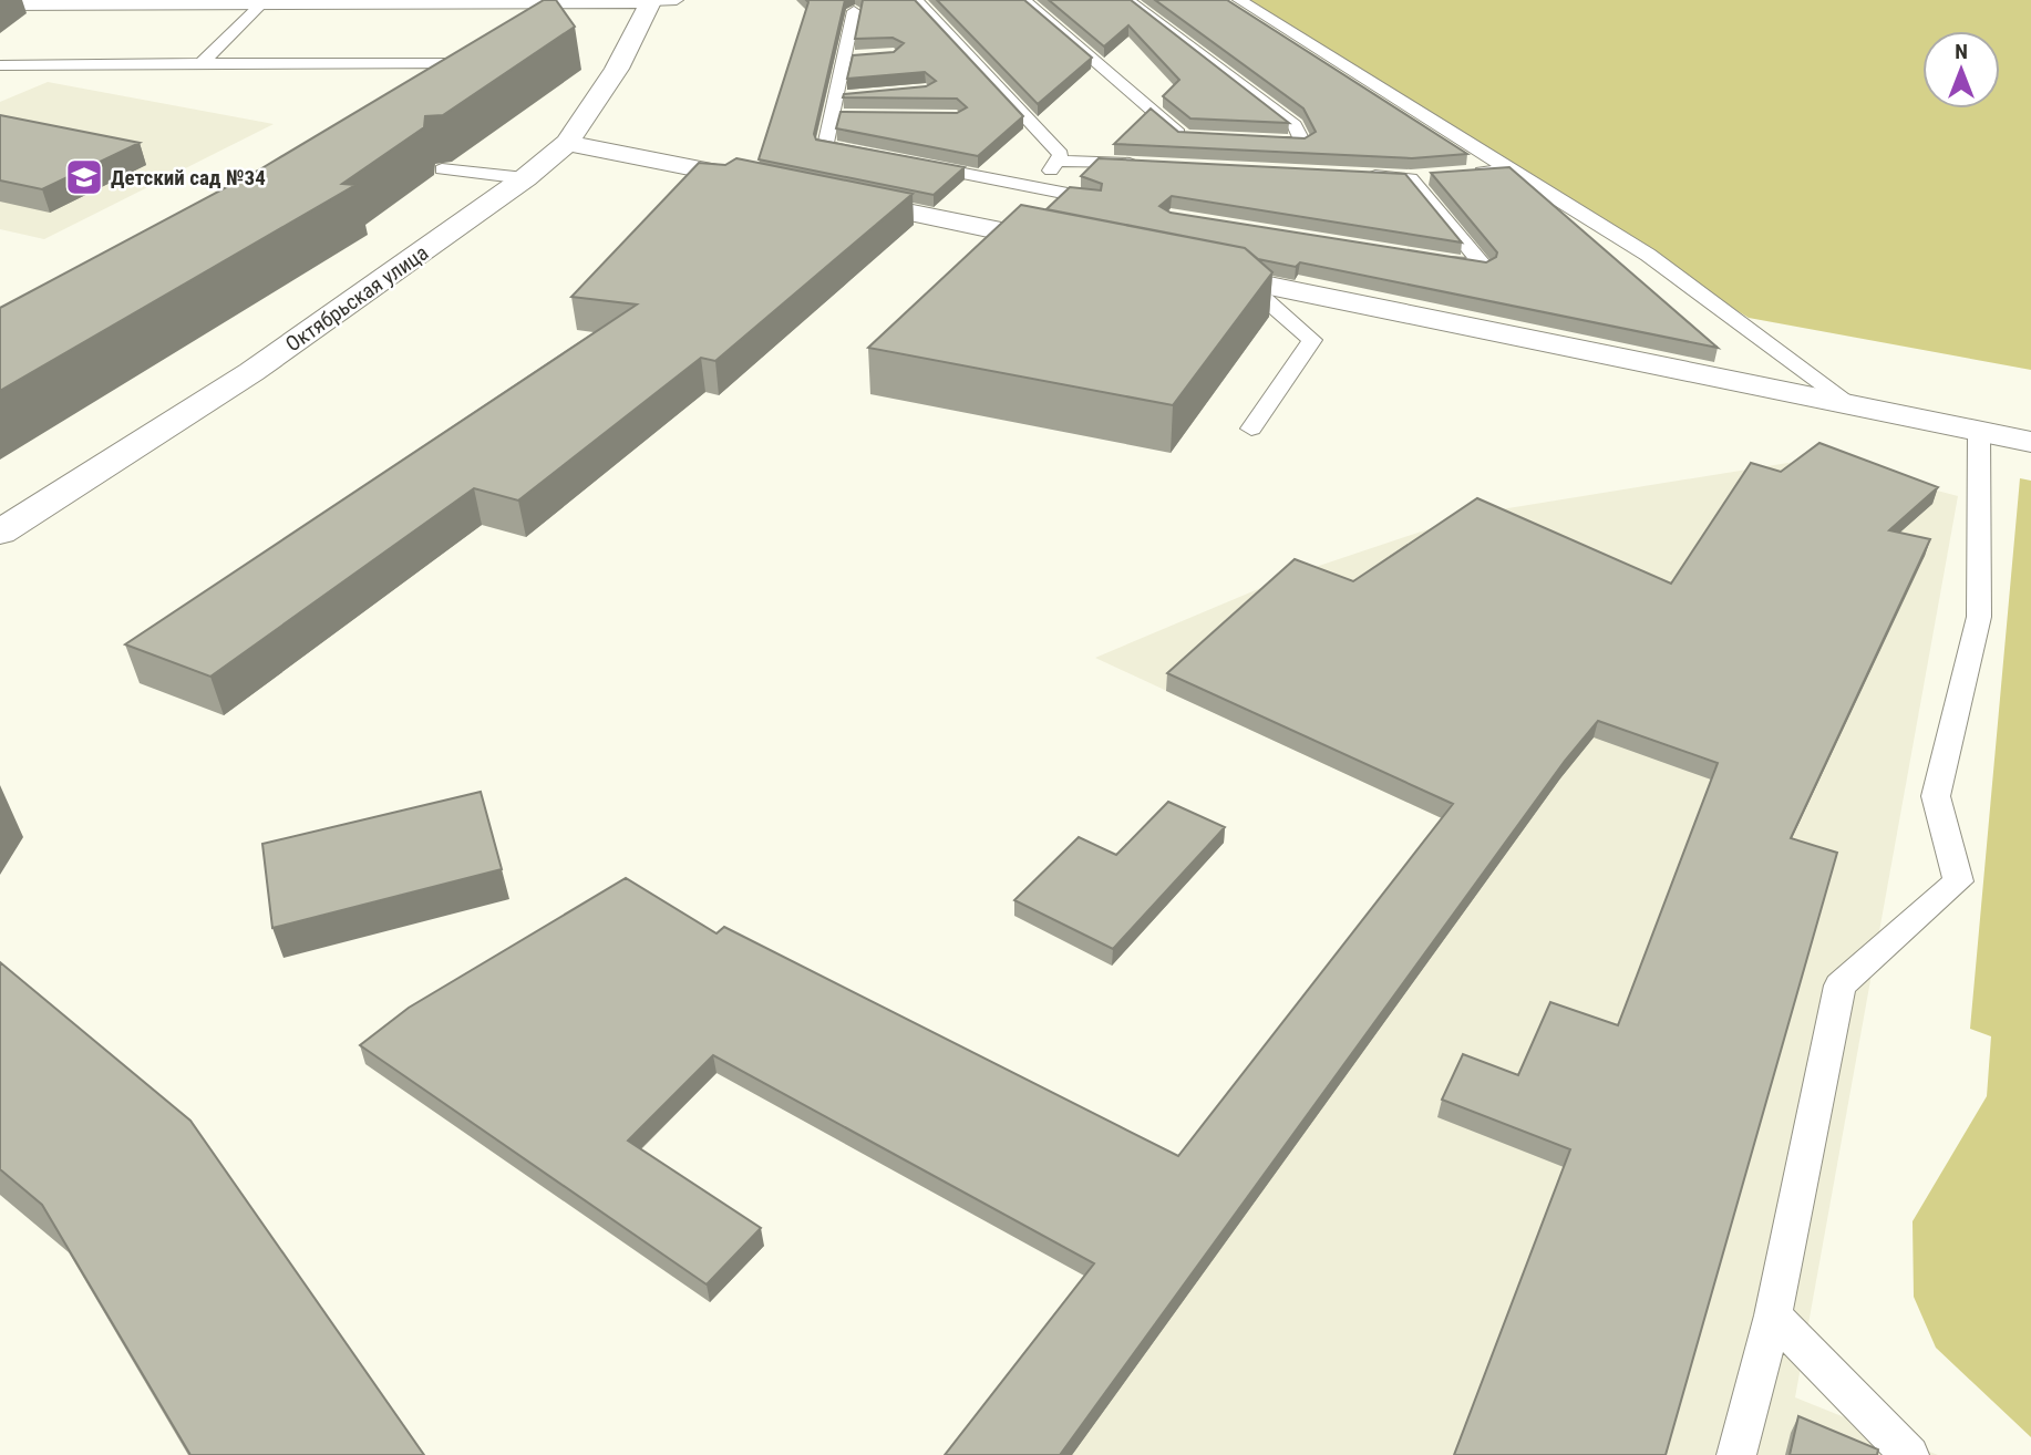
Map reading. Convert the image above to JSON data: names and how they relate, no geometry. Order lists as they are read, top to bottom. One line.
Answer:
{"streets":{"street":["Октябрьская улица"]},"places":{"school or university":["Детский сад №34"]},"north":"top"}
